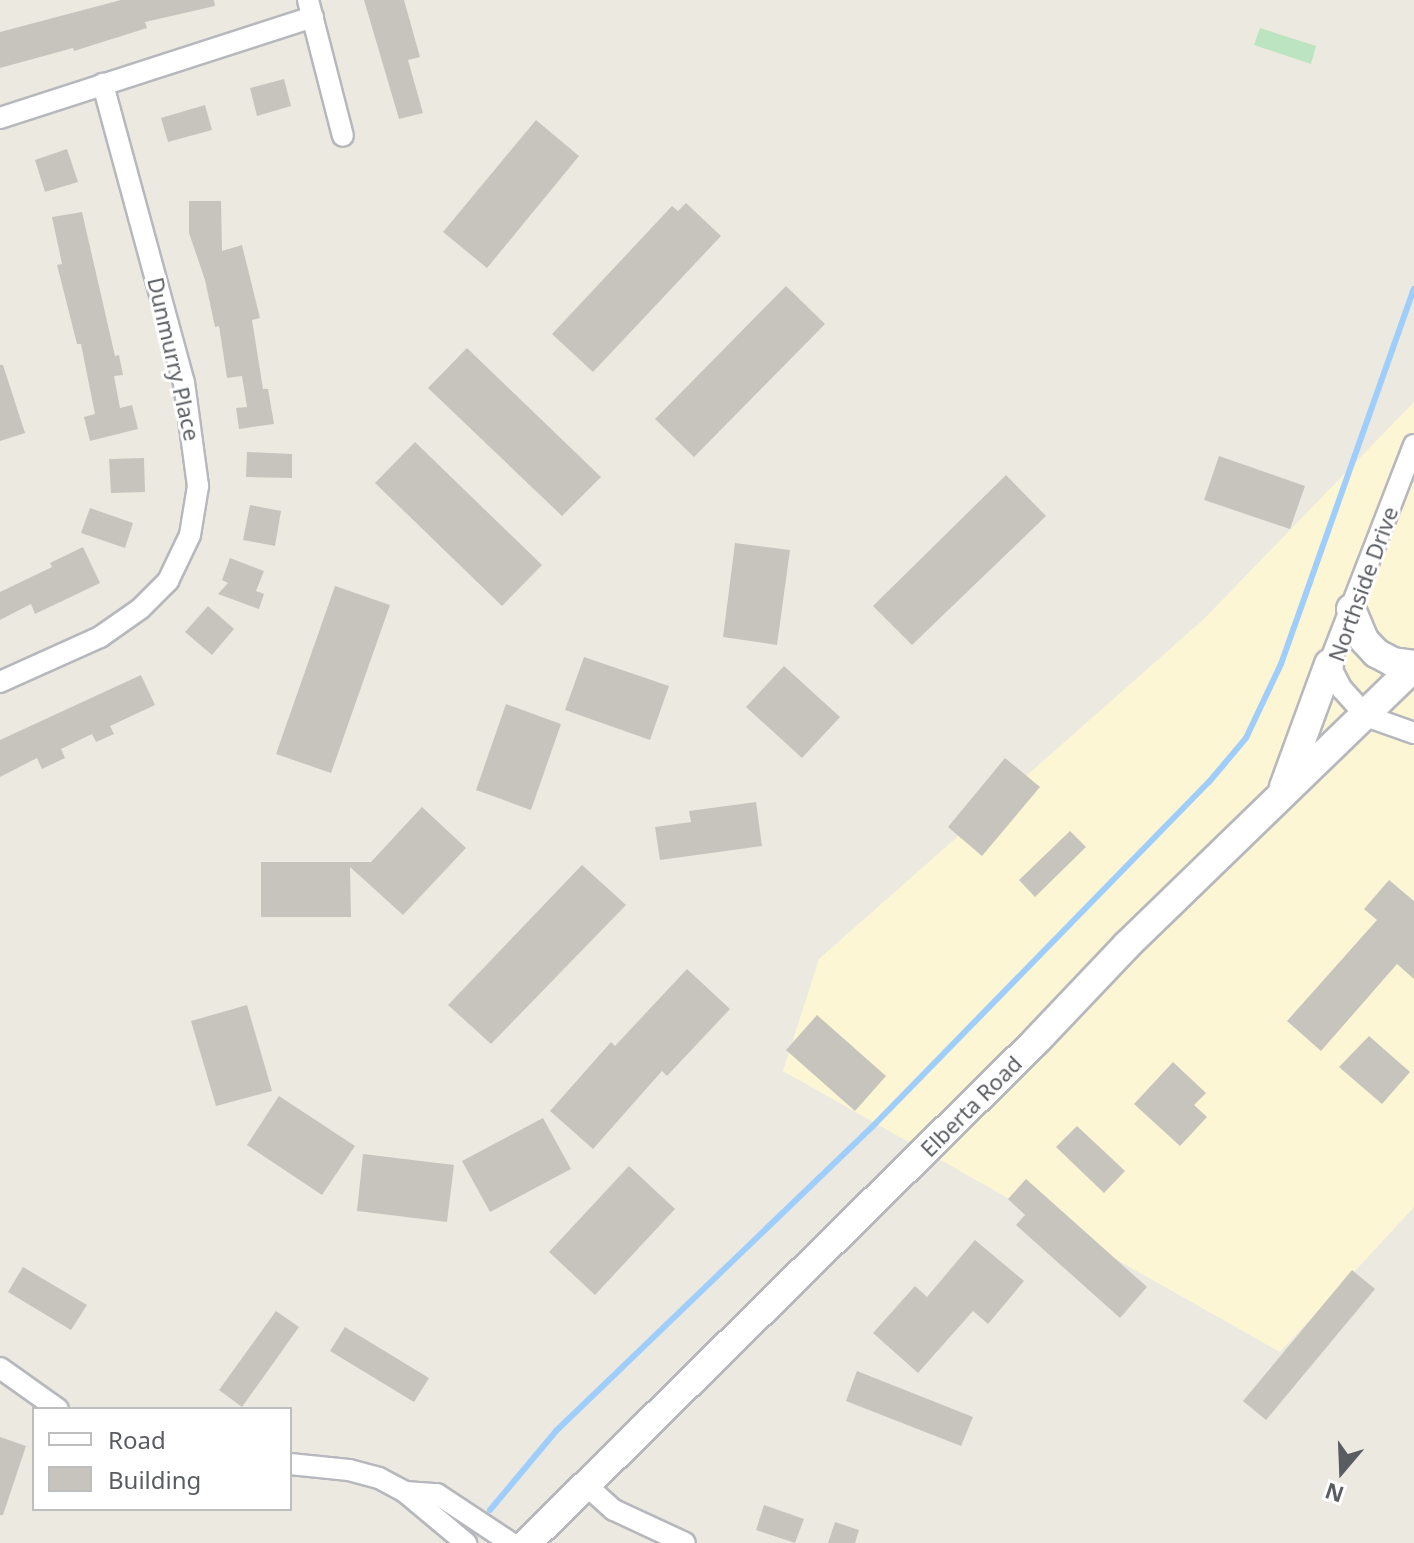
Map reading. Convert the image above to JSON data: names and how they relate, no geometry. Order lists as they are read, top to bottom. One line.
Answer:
{"streets":{"street":["Dunmurry Place","Northside Drive","Elberta Road"]},"crossings":[["Northside Drive","Elberta Road"]],"legend":["Road","Building"],"north":"bottom"}
